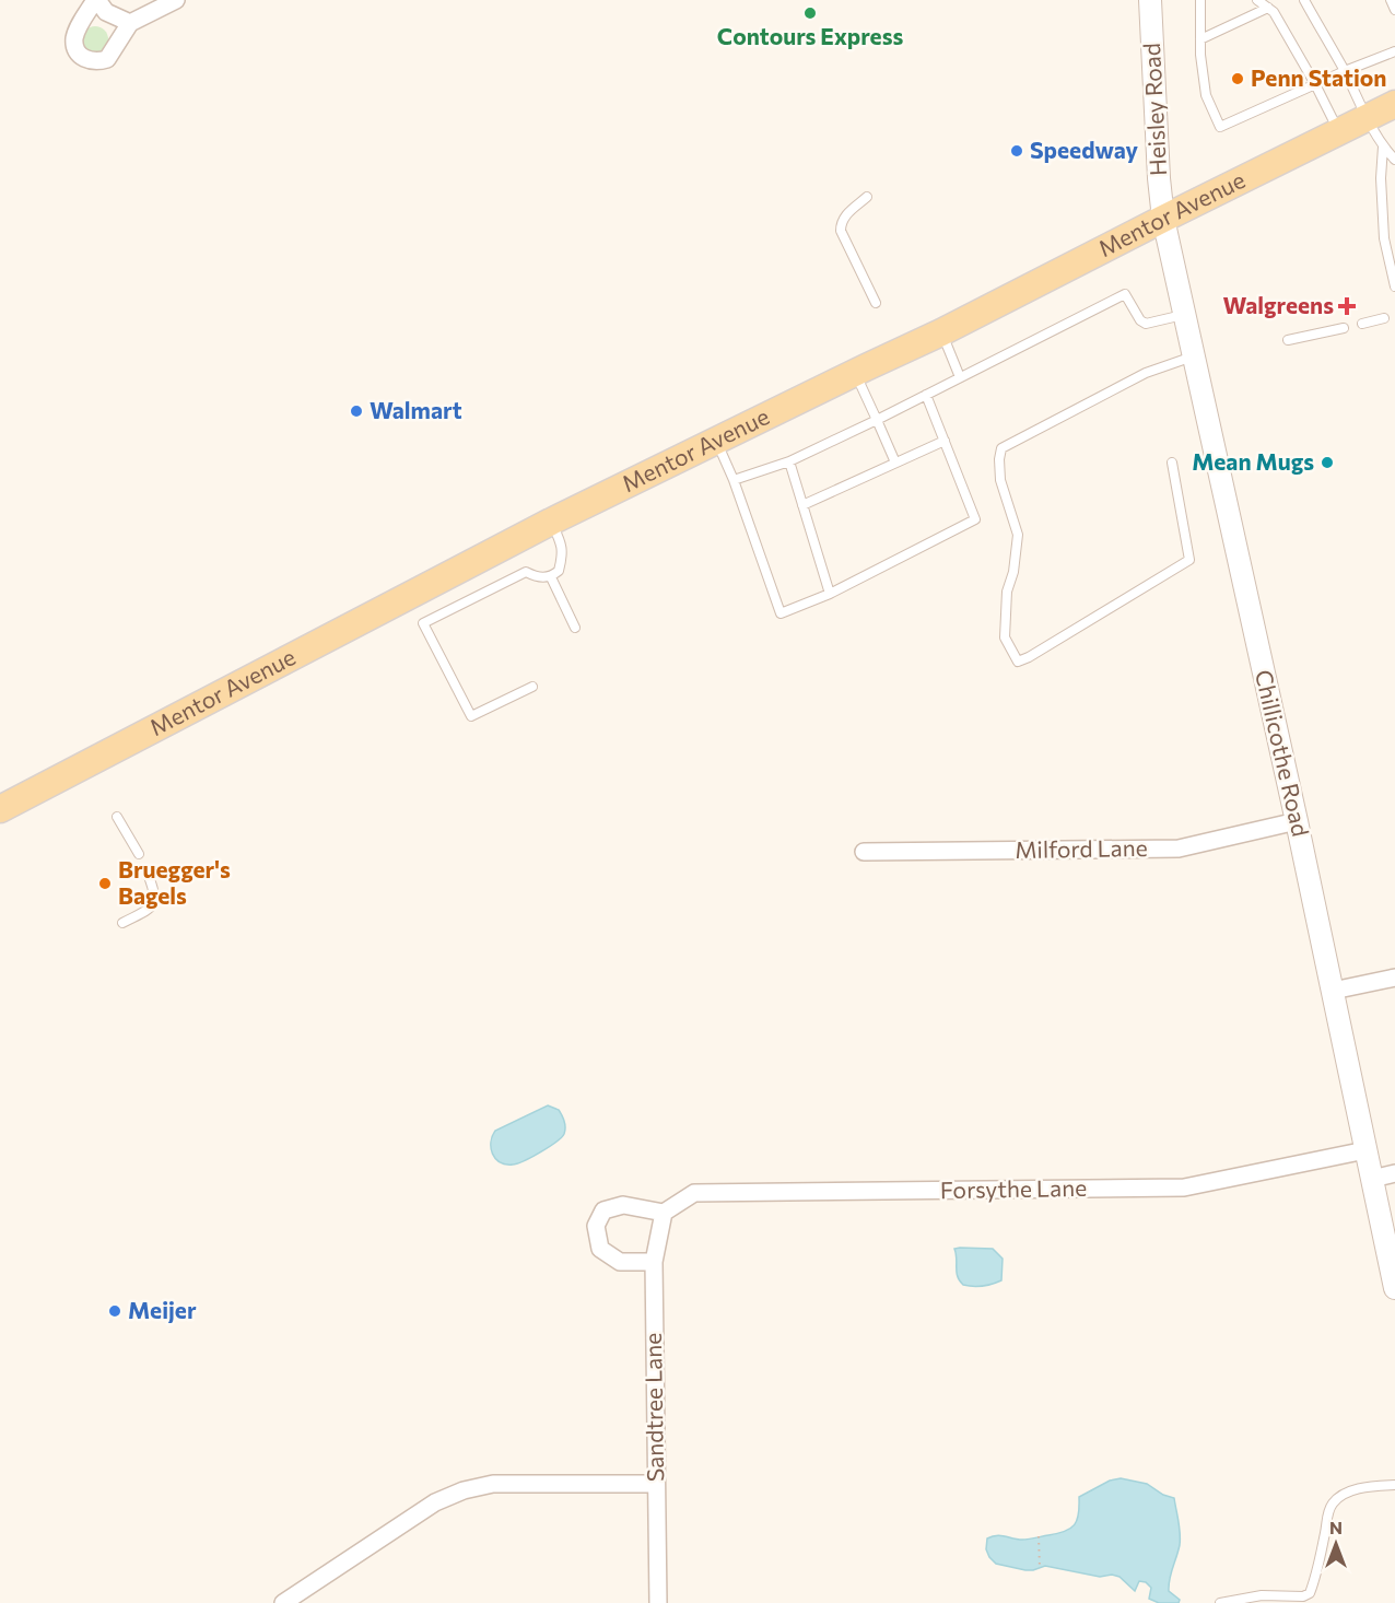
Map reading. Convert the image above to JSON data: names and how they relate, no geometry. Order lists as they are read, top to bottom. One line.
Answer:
{"streets":{"main road":["Mentor Avenue"],"street":["Heisley Road","Chillicothe Road","Milford Lane","Forsythe Lane","Sandtree Lane"]},"crossings":[["Heisley Road","Mentor Avenue"],["Heisley Road","Chillicothe Road"],["Mentor Avenue","Chillicothe Road"],["Chillicothe Road","Milford Lane"],["Chillicothe Road","Forsythe Lane"],["Forsythe Lane","Sandtree Lane"]],"places":{"other":["Contours Express","Penn Station","Speedway","Walmart","Mean Mugs","Bruegger's Bagels","Meijer"],"health":["Walgreens"]},"north":"top"}
